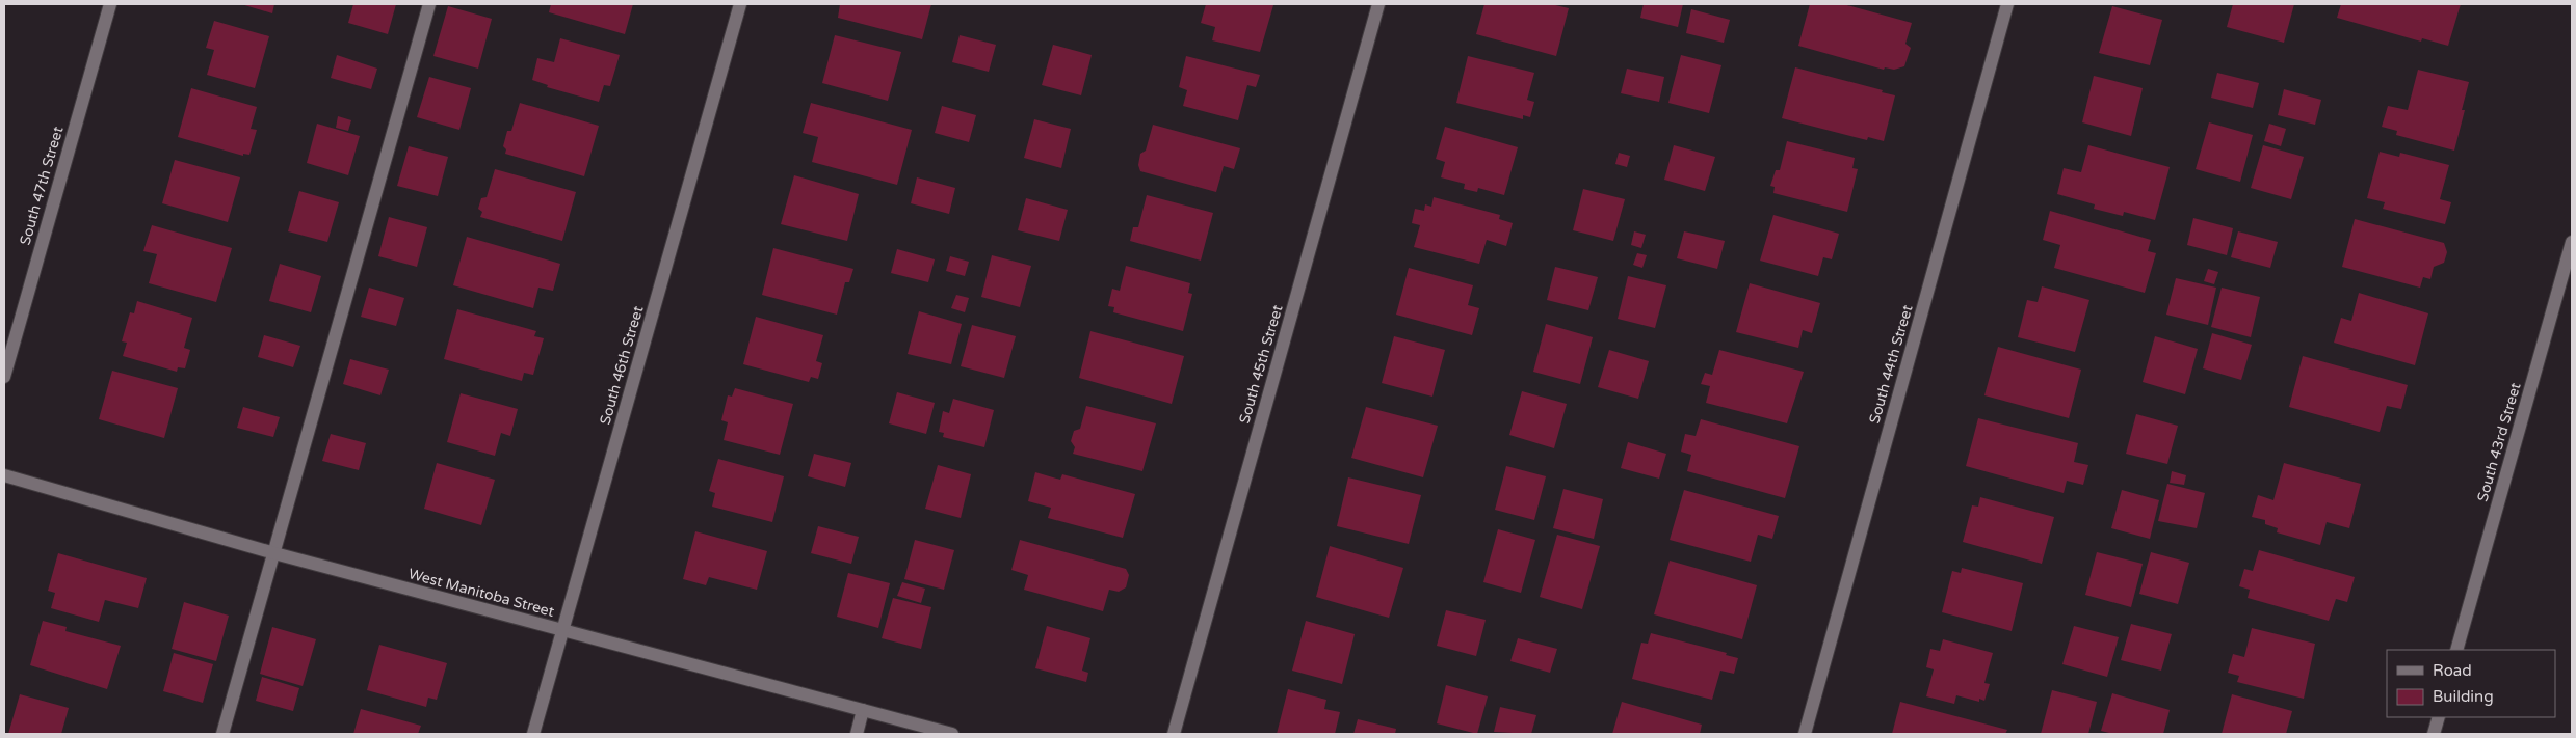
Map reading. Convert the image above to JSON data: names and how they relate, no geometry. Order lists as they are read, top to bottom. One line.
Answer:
{"streets":{"street":["South 47th Street","South 45th Street","South 44th Street","South 46th Street","South 43rd Street","West Manitoba Street"]},"crossings":[["South 46th Street","West Manitoba Street"]],"legend":["Road","Building"]}
